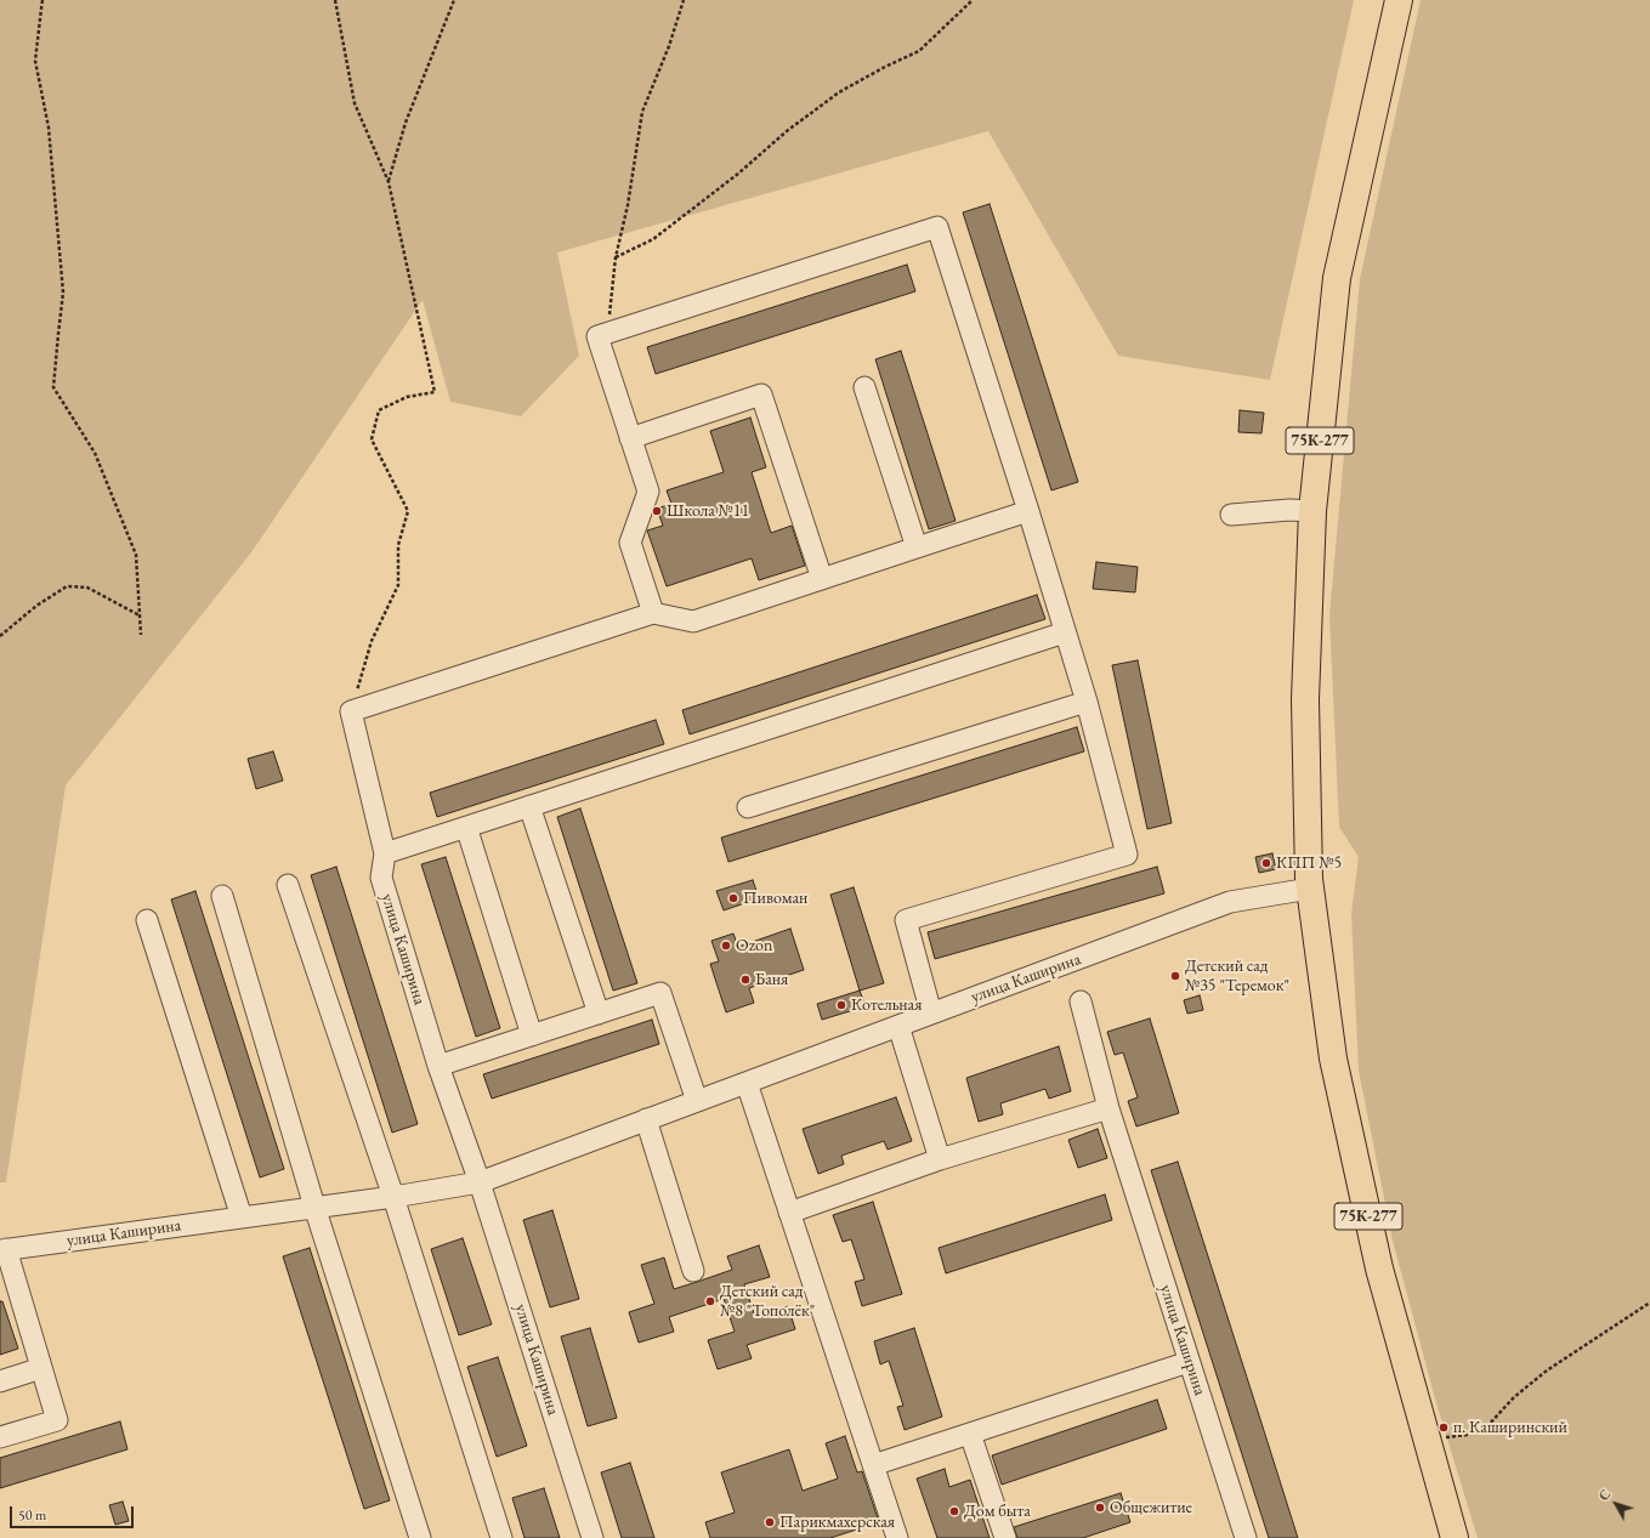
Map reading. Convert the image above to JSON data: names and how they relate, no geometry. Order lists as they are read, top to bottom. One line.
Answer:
{"streets":{"main road":["75К-277"],"street":["улица Каширина"]},"crossings":[["75К-277","улица Каширина"]],"places":["Школа №11","КПП №5","Пивоман","Ozon","Детский сад №35 \"Теремок\"","Баня","Котельная","Детский сад №8 \"Тополёк\"","п. Каширинский","Общежитие","Дом быта","Парикмахерская"],"scale_bar":"50 m","north":"top left"}
